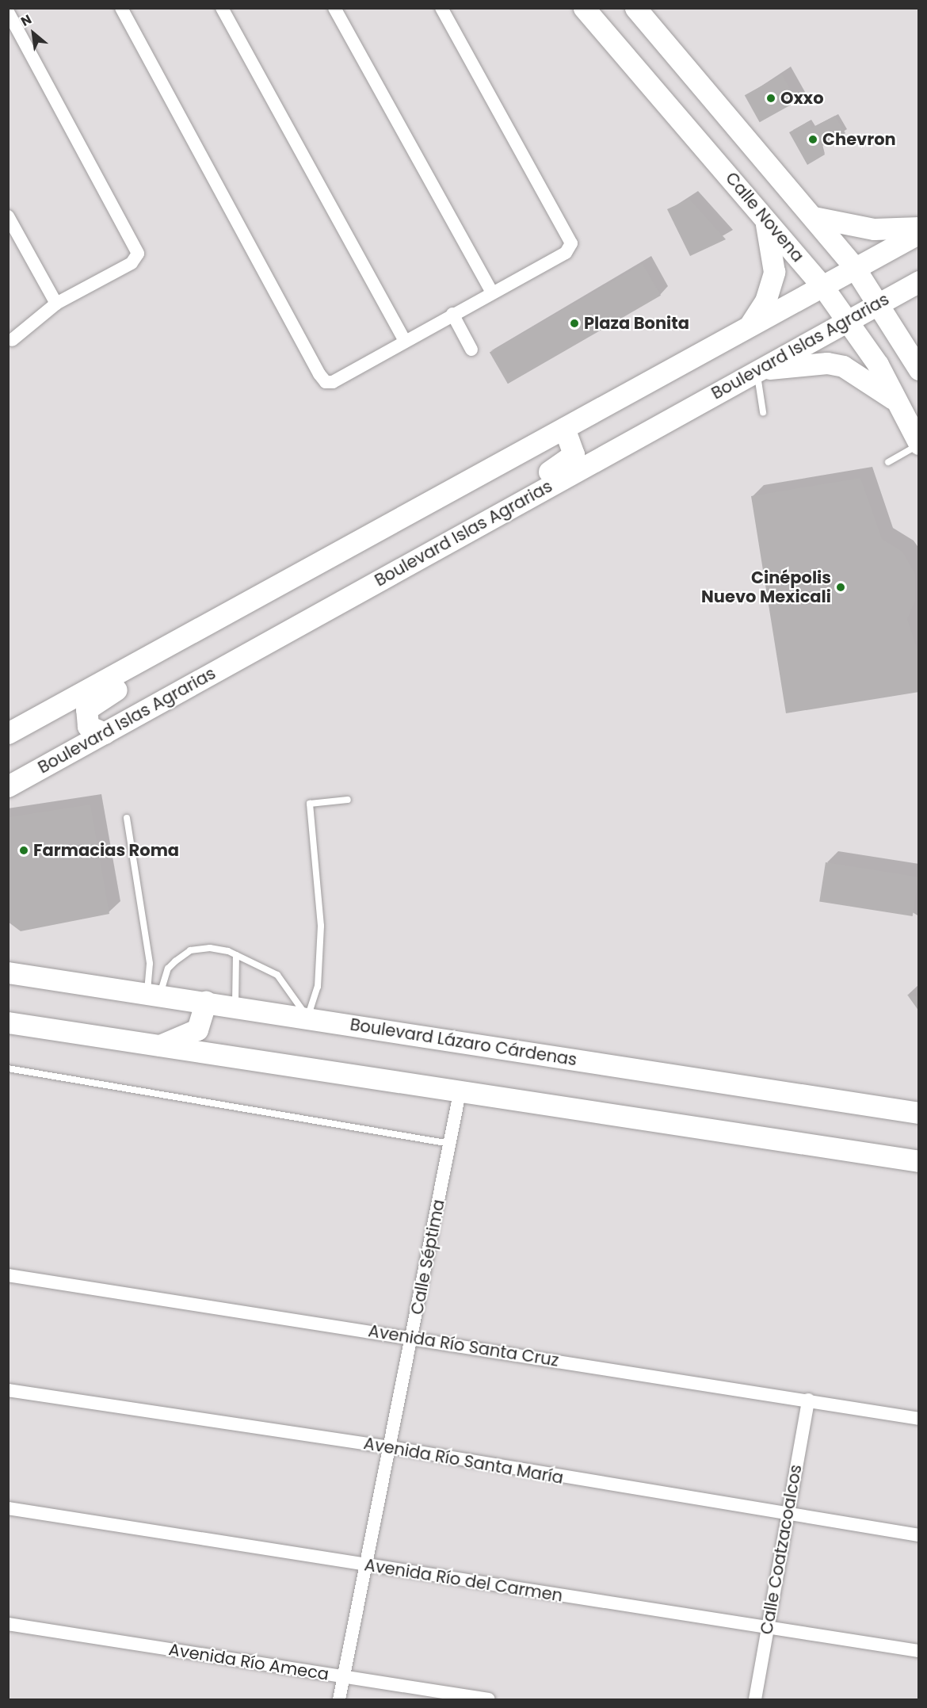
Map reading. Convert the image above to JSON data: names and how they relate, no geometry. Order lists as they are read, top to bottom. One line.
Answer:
{"streets":{"main road":["Calle Novena","Boulevard Islas Agrarias","Boulevard Lázaro Cárdenas"],"street":["Calle Séptima","Avenida Río Santa Cruz","Avenida Río Santa María","Calle Coatzacoalcos","Avenida Río del Carmen","Avenida Río Ameca"]},"crossings":[["Calle Novena","Boulevard Islas Agrarias"],["Calle Séptima","Avenida Río Santa Cruz"],["Calle Séptima","Avenida Río Santa María"],["Calle Séptima","Avenida Río del Carmen"],["Calle Séptima","Avenida Río Ameca"],["Avenida Río Santa Cruz","Calle Coatzacoalcos"],["Avenida Río Santa María","Calle Coatzacoalcos"],["Calle Coatzacoalcos","Avenida Río del Carmen"]],"places":["Oxxo","Chevron","Plaza Bonita","Cinépolis Nuevo Mexicali","Farmacias Roma"],"north":"top left"}
